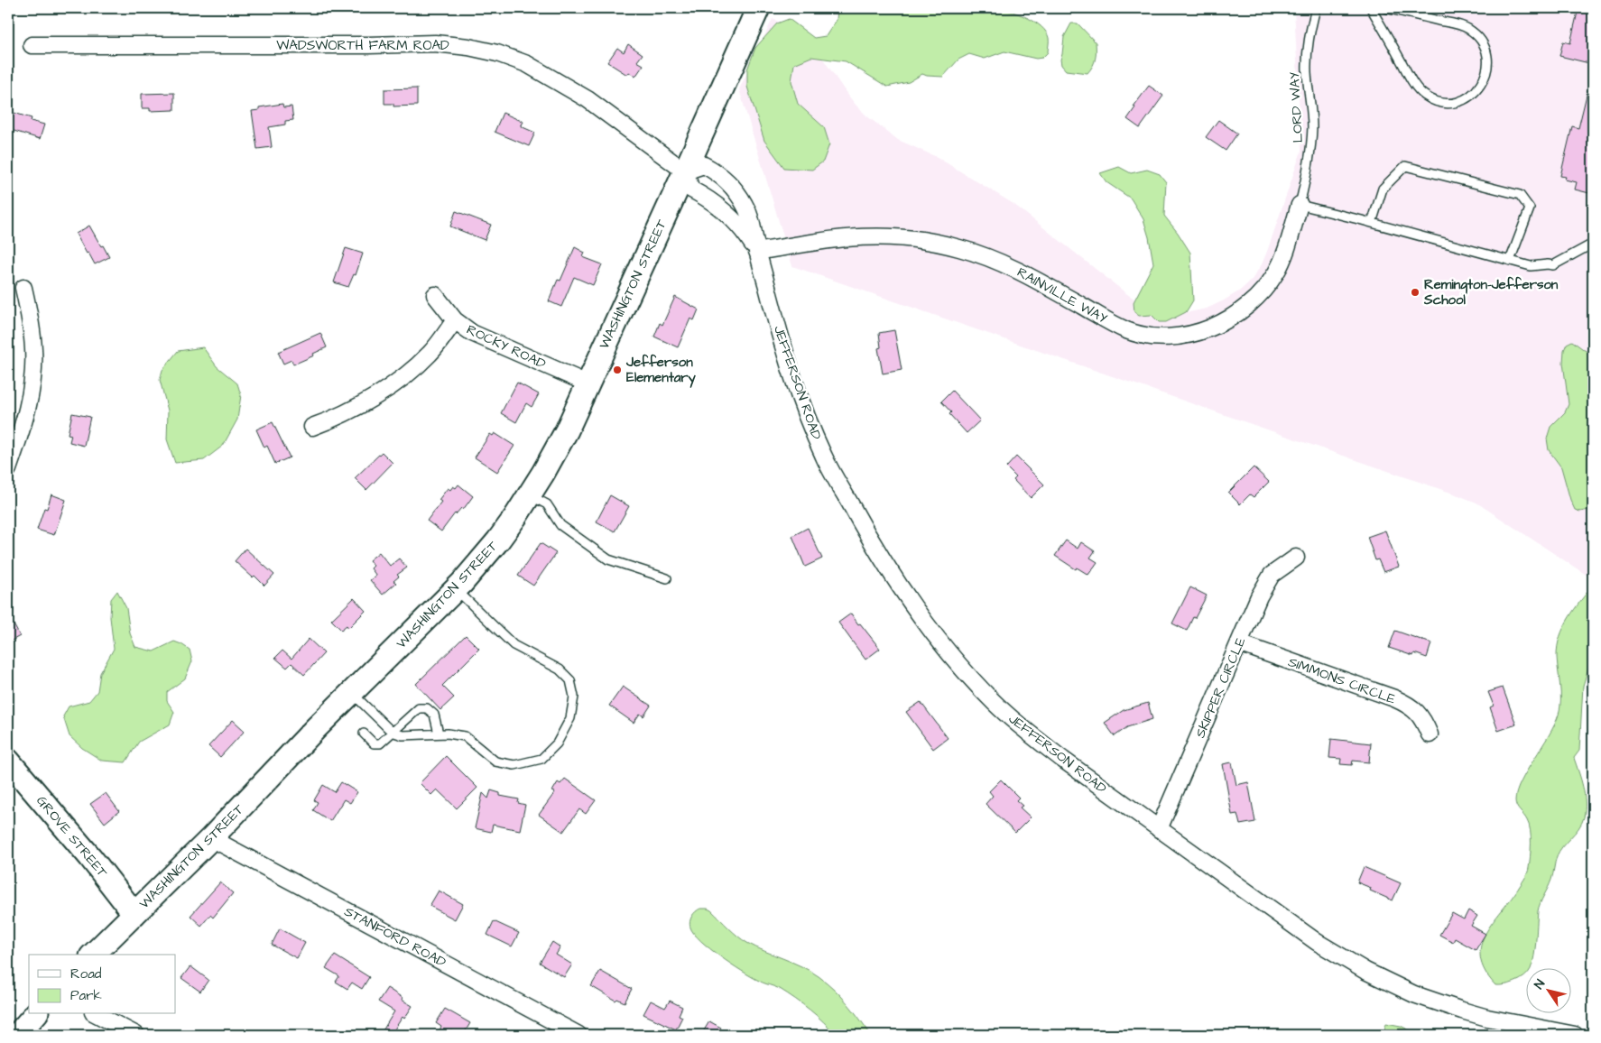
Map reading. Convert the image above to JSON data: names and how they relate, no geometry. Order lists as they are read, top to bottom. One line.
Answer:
{"streets":{"main road":["WASHINGTON STREET","GROVE STREET"],"street":["WADSWORTH FARM ROAD","RAINVILLE WAY","ROCKY ROAD","JEFFERSON ROAD","SIMMONS CIRCLE","SKIPPER CIRCLE","STANFORD ROAD"],"lane":["LORD WAY"]},"crossings":[["WADSWORTH FARM ROAD","WASHINGTON STREET"],["WADSWORTH FARM ROAD","JEFFERSON ROAD"],["LORD WAY","RAINVILLE WAY"],["WASHINGTON STREET","ROCKY ROAD"],["WASHINGTON STREET","JEFFERSON ROAD"],["WASHINGTON STREET","GROVE STREET"],["WASHINGTON STREET","STANFORD ROAD"],["RAINVILLE WAY","JEFFERSON ROAD"],["JEFFERSON ROAD","SKIPPER CIRCLE"],["SIMMONS CIRCLE","SKIPPER CIRCLE"]],"places":["Remington-Jefferson School","Jefferson Elementary"],"legend":["Road","Park"],"north":"top left"}
